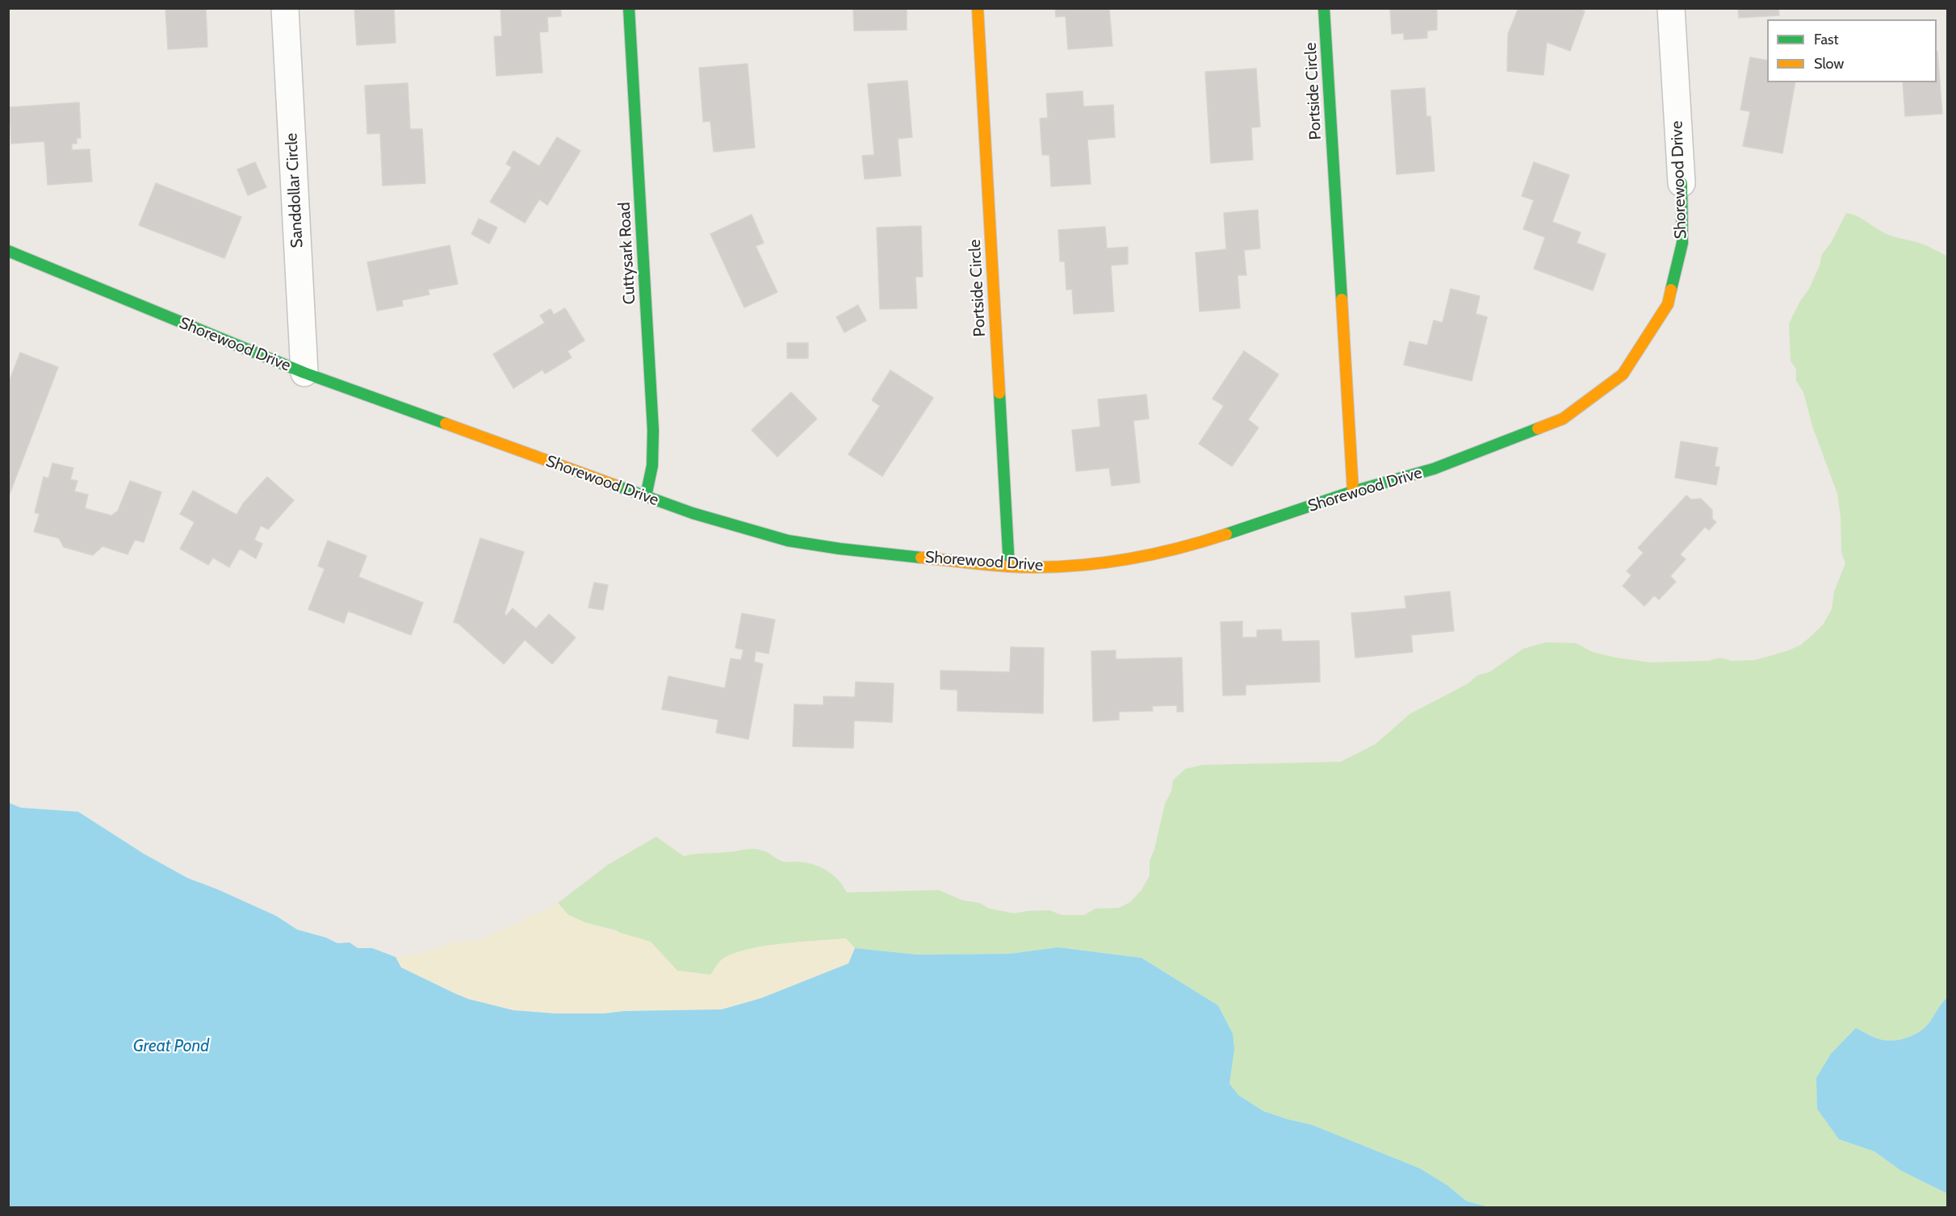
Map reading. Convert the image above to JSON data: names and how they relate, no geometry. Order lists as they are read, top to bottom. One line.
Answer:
{"streets":{"street":["Portside Circle","Shorewood Drive","Sanddollar Circle","Cuttysark Road"]},"crossings":[["Portside Circle","Shorewood Drive"],["Shorewood Drive","Sanddollar Circle"],["Shorewood Drive","Cuttysark Road"]],"water":["Great Pond"],"legend":["Fast","Slow"]}
